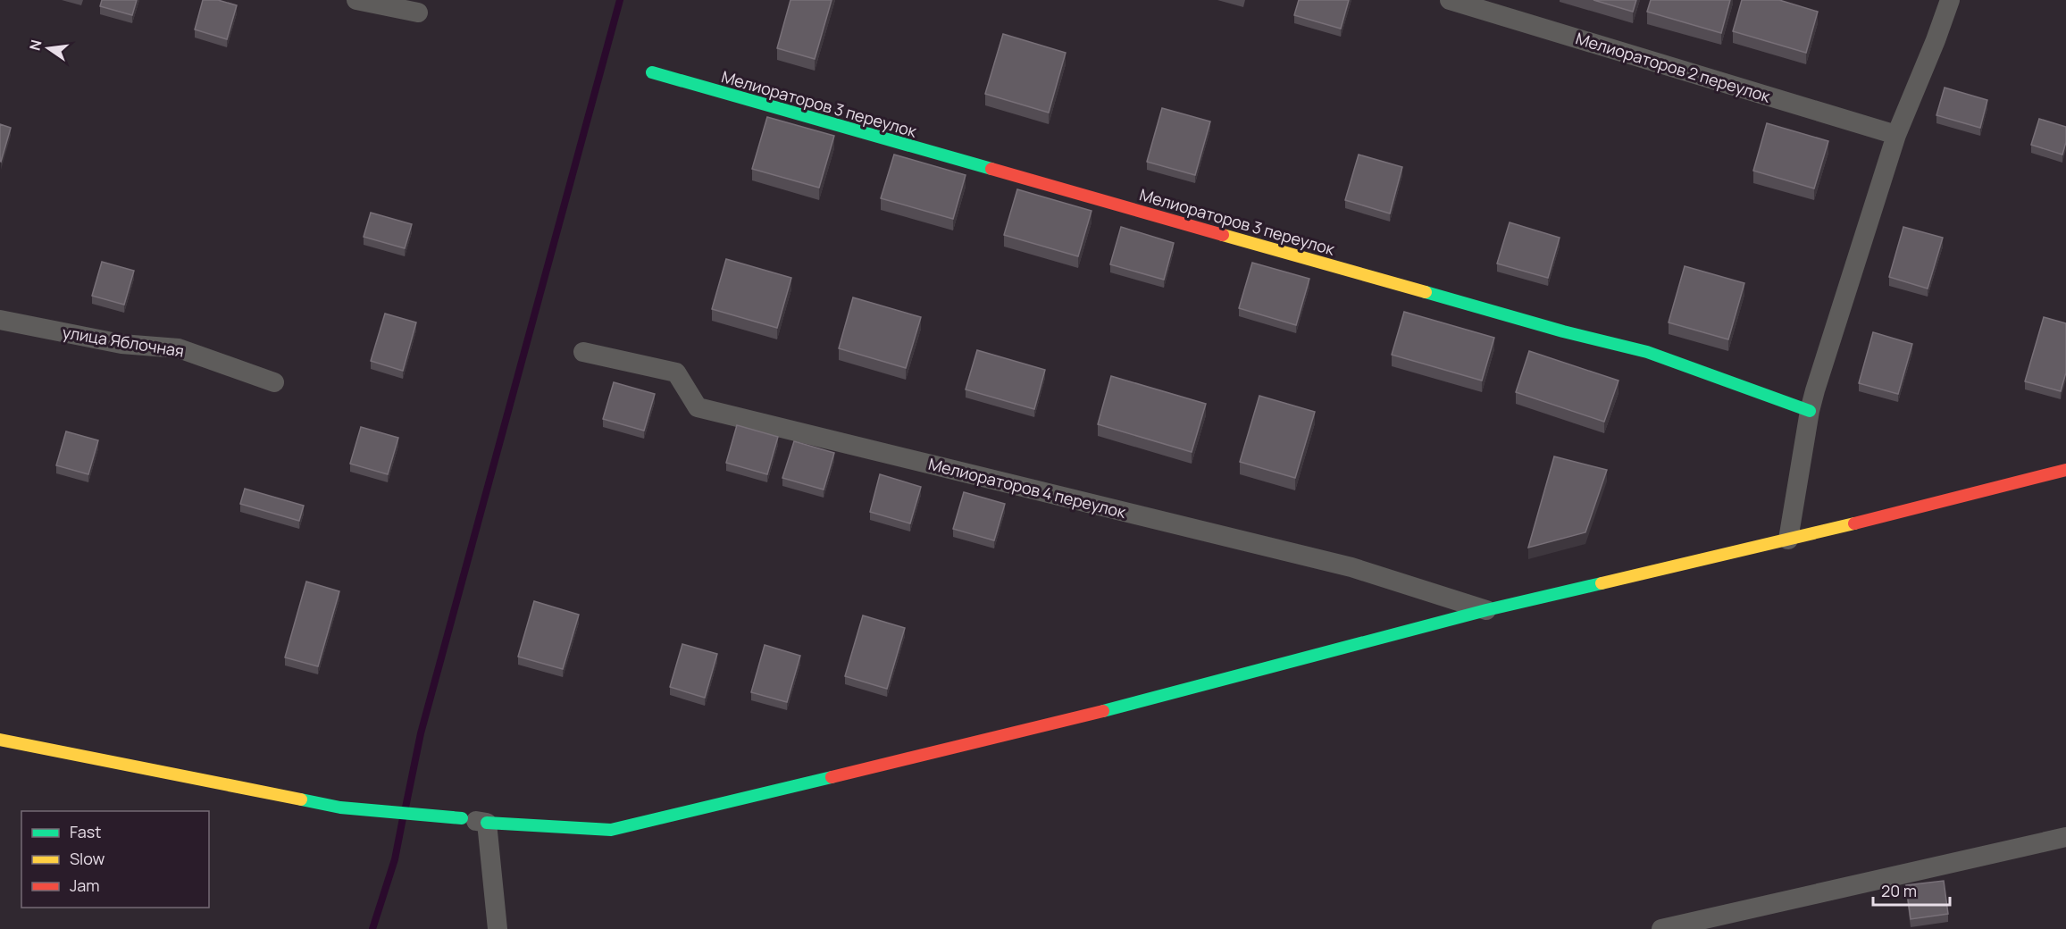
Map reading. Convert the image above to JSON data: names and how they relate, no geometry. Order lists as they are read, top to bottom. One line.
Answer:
{"streets":{"street":["Мелиораторов 2 переулок","Мелиораторов 3 переулок","улица Яблочная","Мелиораторов 4 переулок"]},"legend":["Fast","Slow","Jam"],"scale_bar":"20 m","north":"left"}
